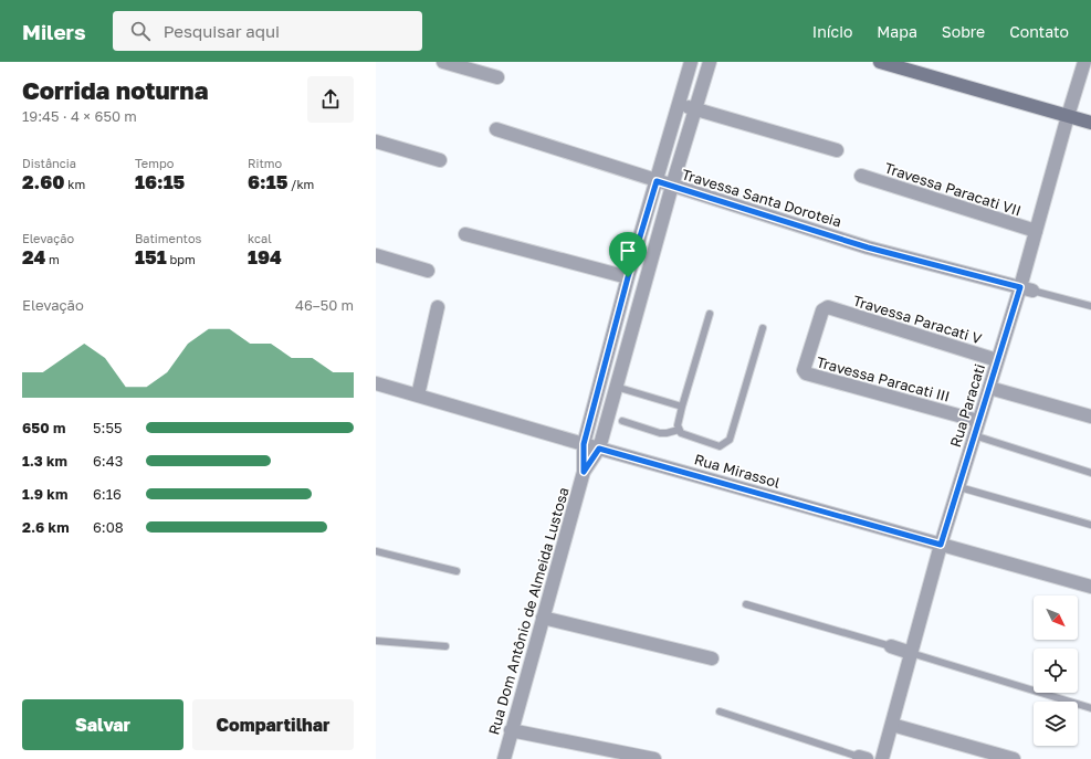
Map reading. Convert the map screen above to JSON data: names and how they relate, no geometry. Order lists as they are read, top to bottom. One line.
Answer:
{"streets":{"street":["Travessa Paracati VII","Travessa Santa Doroteia","Travessa Paracati V","Travessa Paracati III","Rua Paracati","Rua Mirassol","Rua Dom Antônio de Almeida Lustosa"]},"crossings":[["Travessa Paracati VII","Rua Paracati"],["Travessa Santa Doroteia","Rua Paracati"],["Travessa Santa Doroteia","Rua Dom Antônio de Almeida Lustosa"],["Travessa Paracati V","Travessa Paracati III"],["Travessa Paracati V","Rua Paracati"],["Travessa Paracati III","Rua Paracati"],["Rua Paracati","Rua Mirassol"],["Rua Mirassol","Rua Dom Antônio de Almeida Lustosa"]],"north":"bottom right","page":{"header":"Milers","search":"Pesquisar aqui","nav":["Início","Mapa","Sobre","Contato"],"heading":["Corrida noturna","19:45 · 4 × 650 m"],"stats":[["Distância","2.60 km"],["Tempo","16:15"],["Ritmo","6:15 /km"],["Elevação","24 m"],["Batimentos","151 bpm"],["kcal","194"]],"chart":["Elevação","46–50 m"],"list":[{"name":"650 m","note":"5:55"},{"name":"1.3 km","note":"6:43"},{"name":"1.9 km","note":"6:16"},{"name":"2.6 km","note":"6:08"}],"buttons":["Salvar","Compartilhar"]}}
